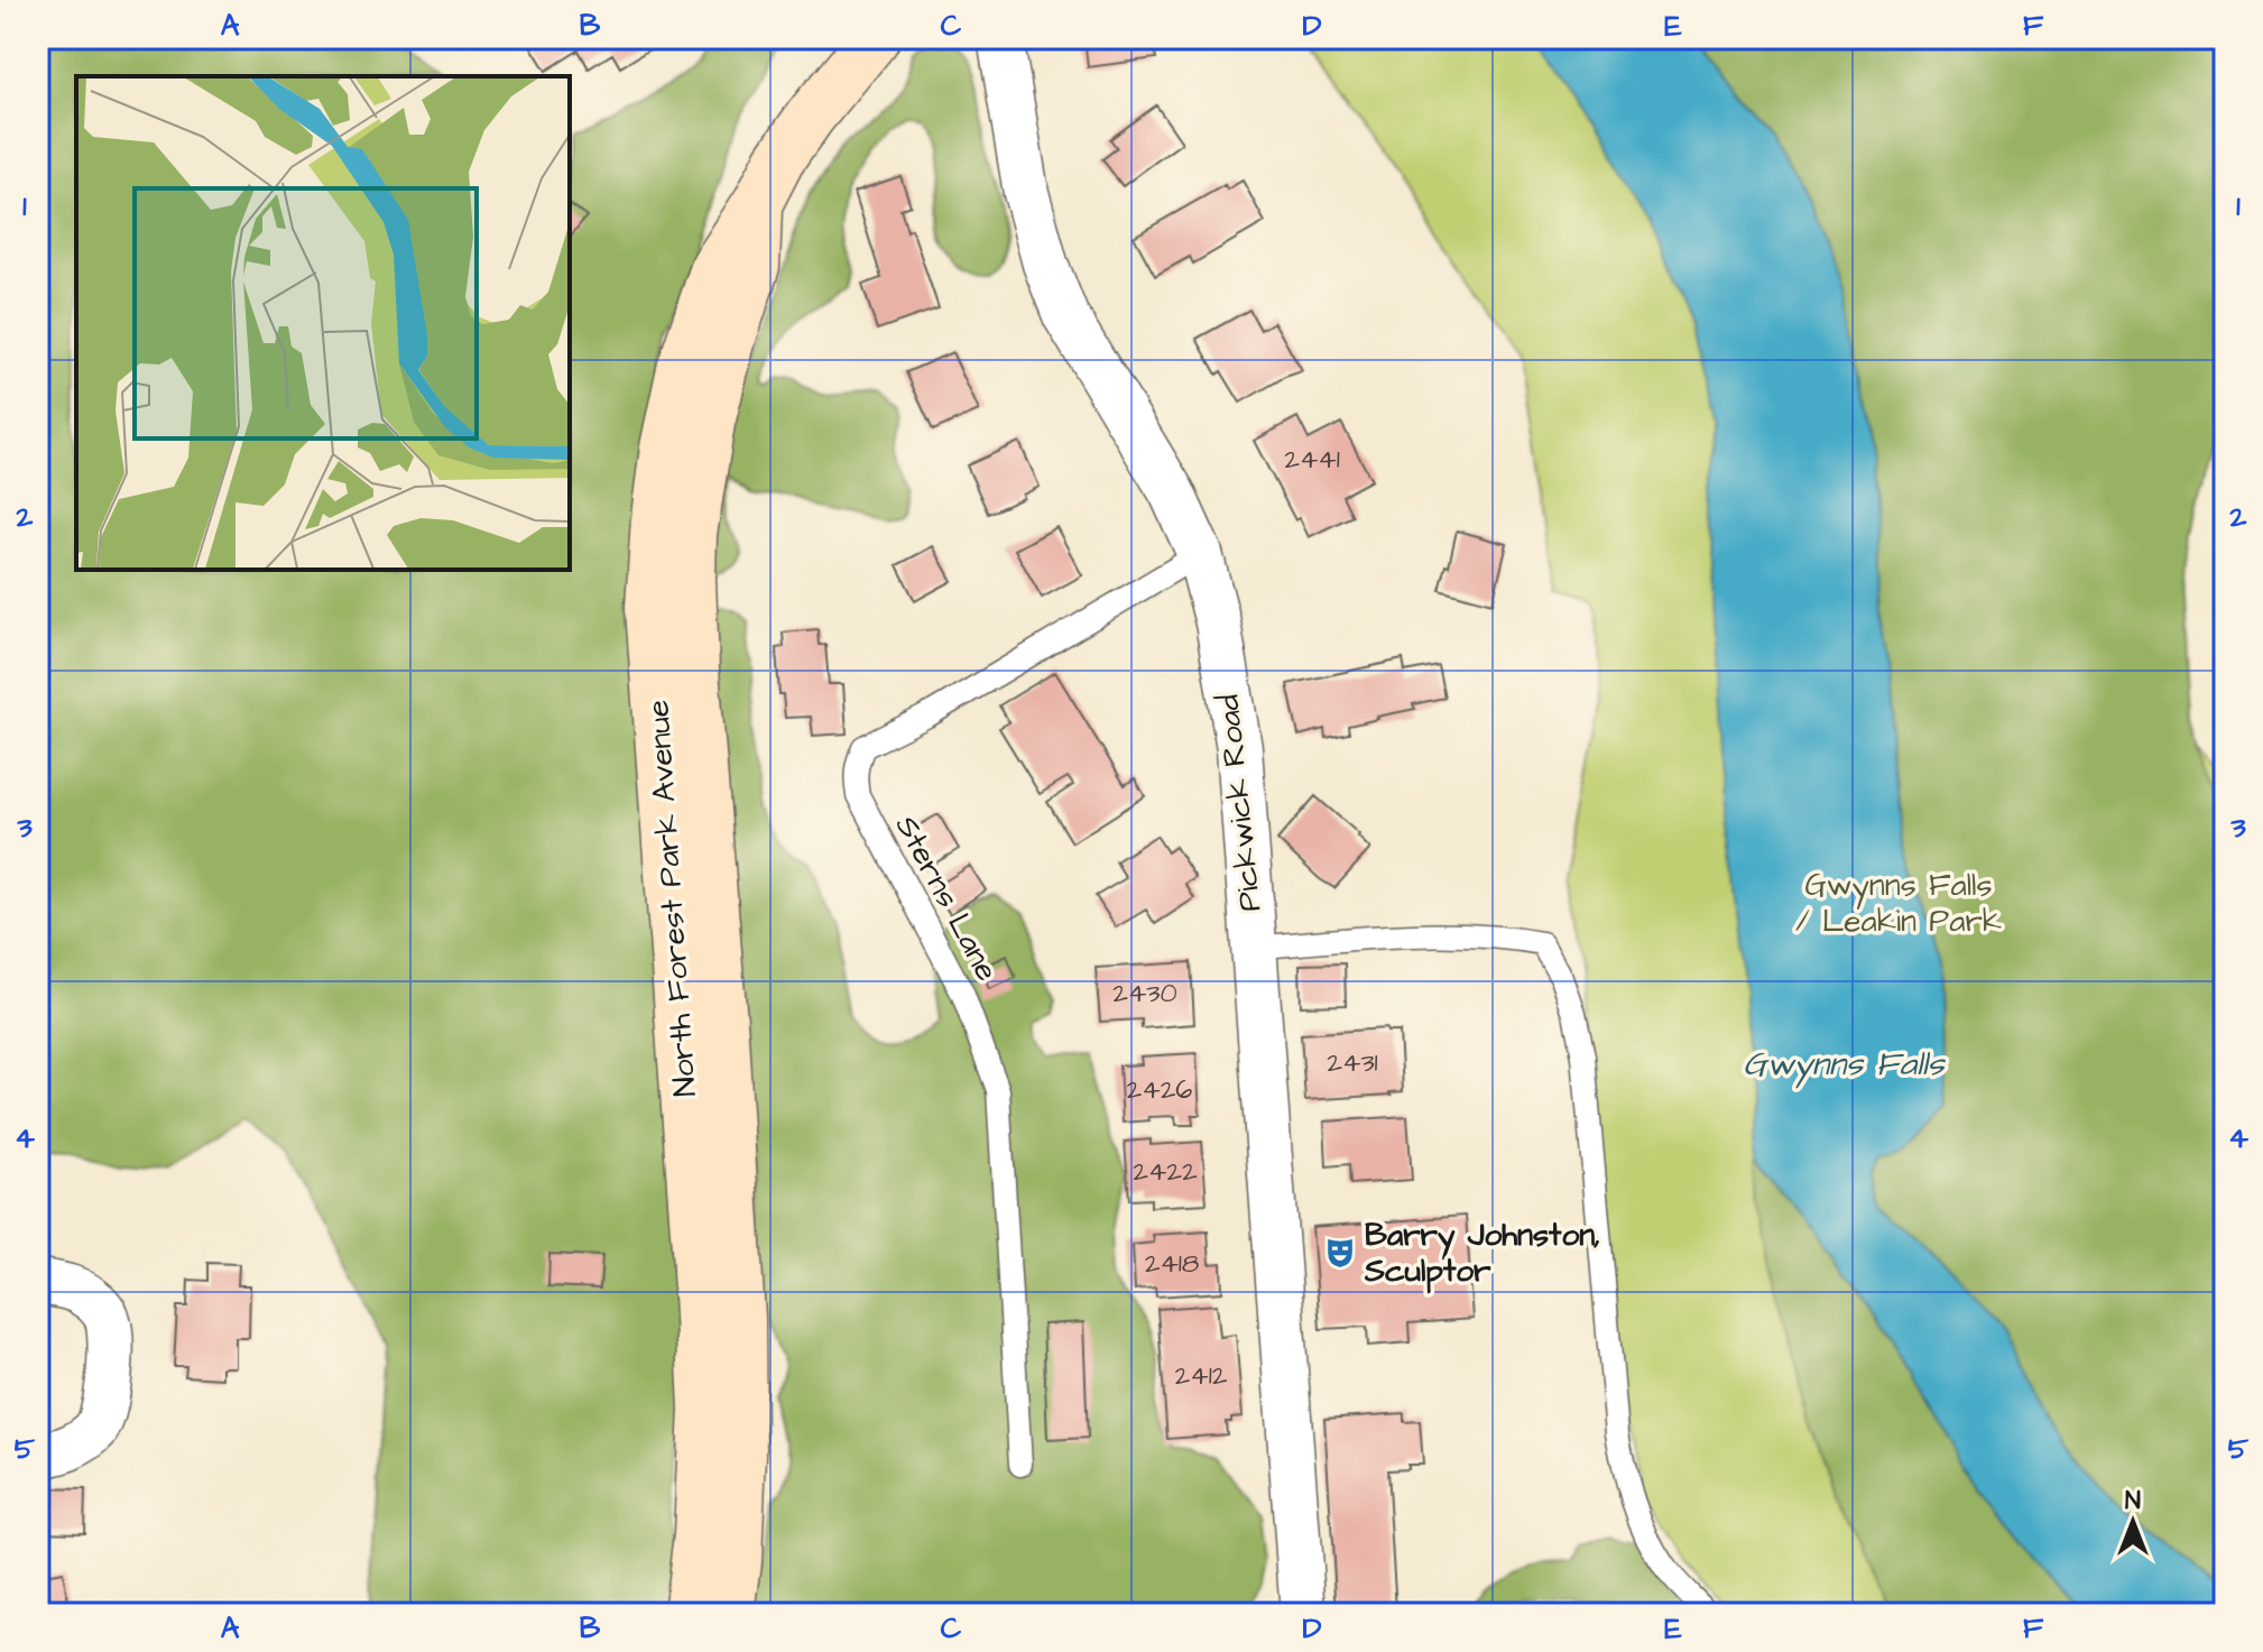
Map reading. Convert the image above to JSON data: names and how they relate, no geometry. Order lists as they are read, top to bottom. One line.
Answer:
{"streets":{"main road":["North Forest Park Avenue"],"street":["Pickwick Road"],"lane":["Sterns Lane"]},"crossings":[["Pickwick Road","Sterns Lane"]],"water":["Gwynns Falls"],"parks":["Gwynns Falls / Leakin Park"],"places":{"theatre":["Barry Johnston, Sculptor"]},"house_numbers":["2441","2430","2431","2426","2422","2418","2412"],"north":"top","grid":{"columns":["A","B","C","D","E","F"],"rows":["1","2","3","4","5"]}}
